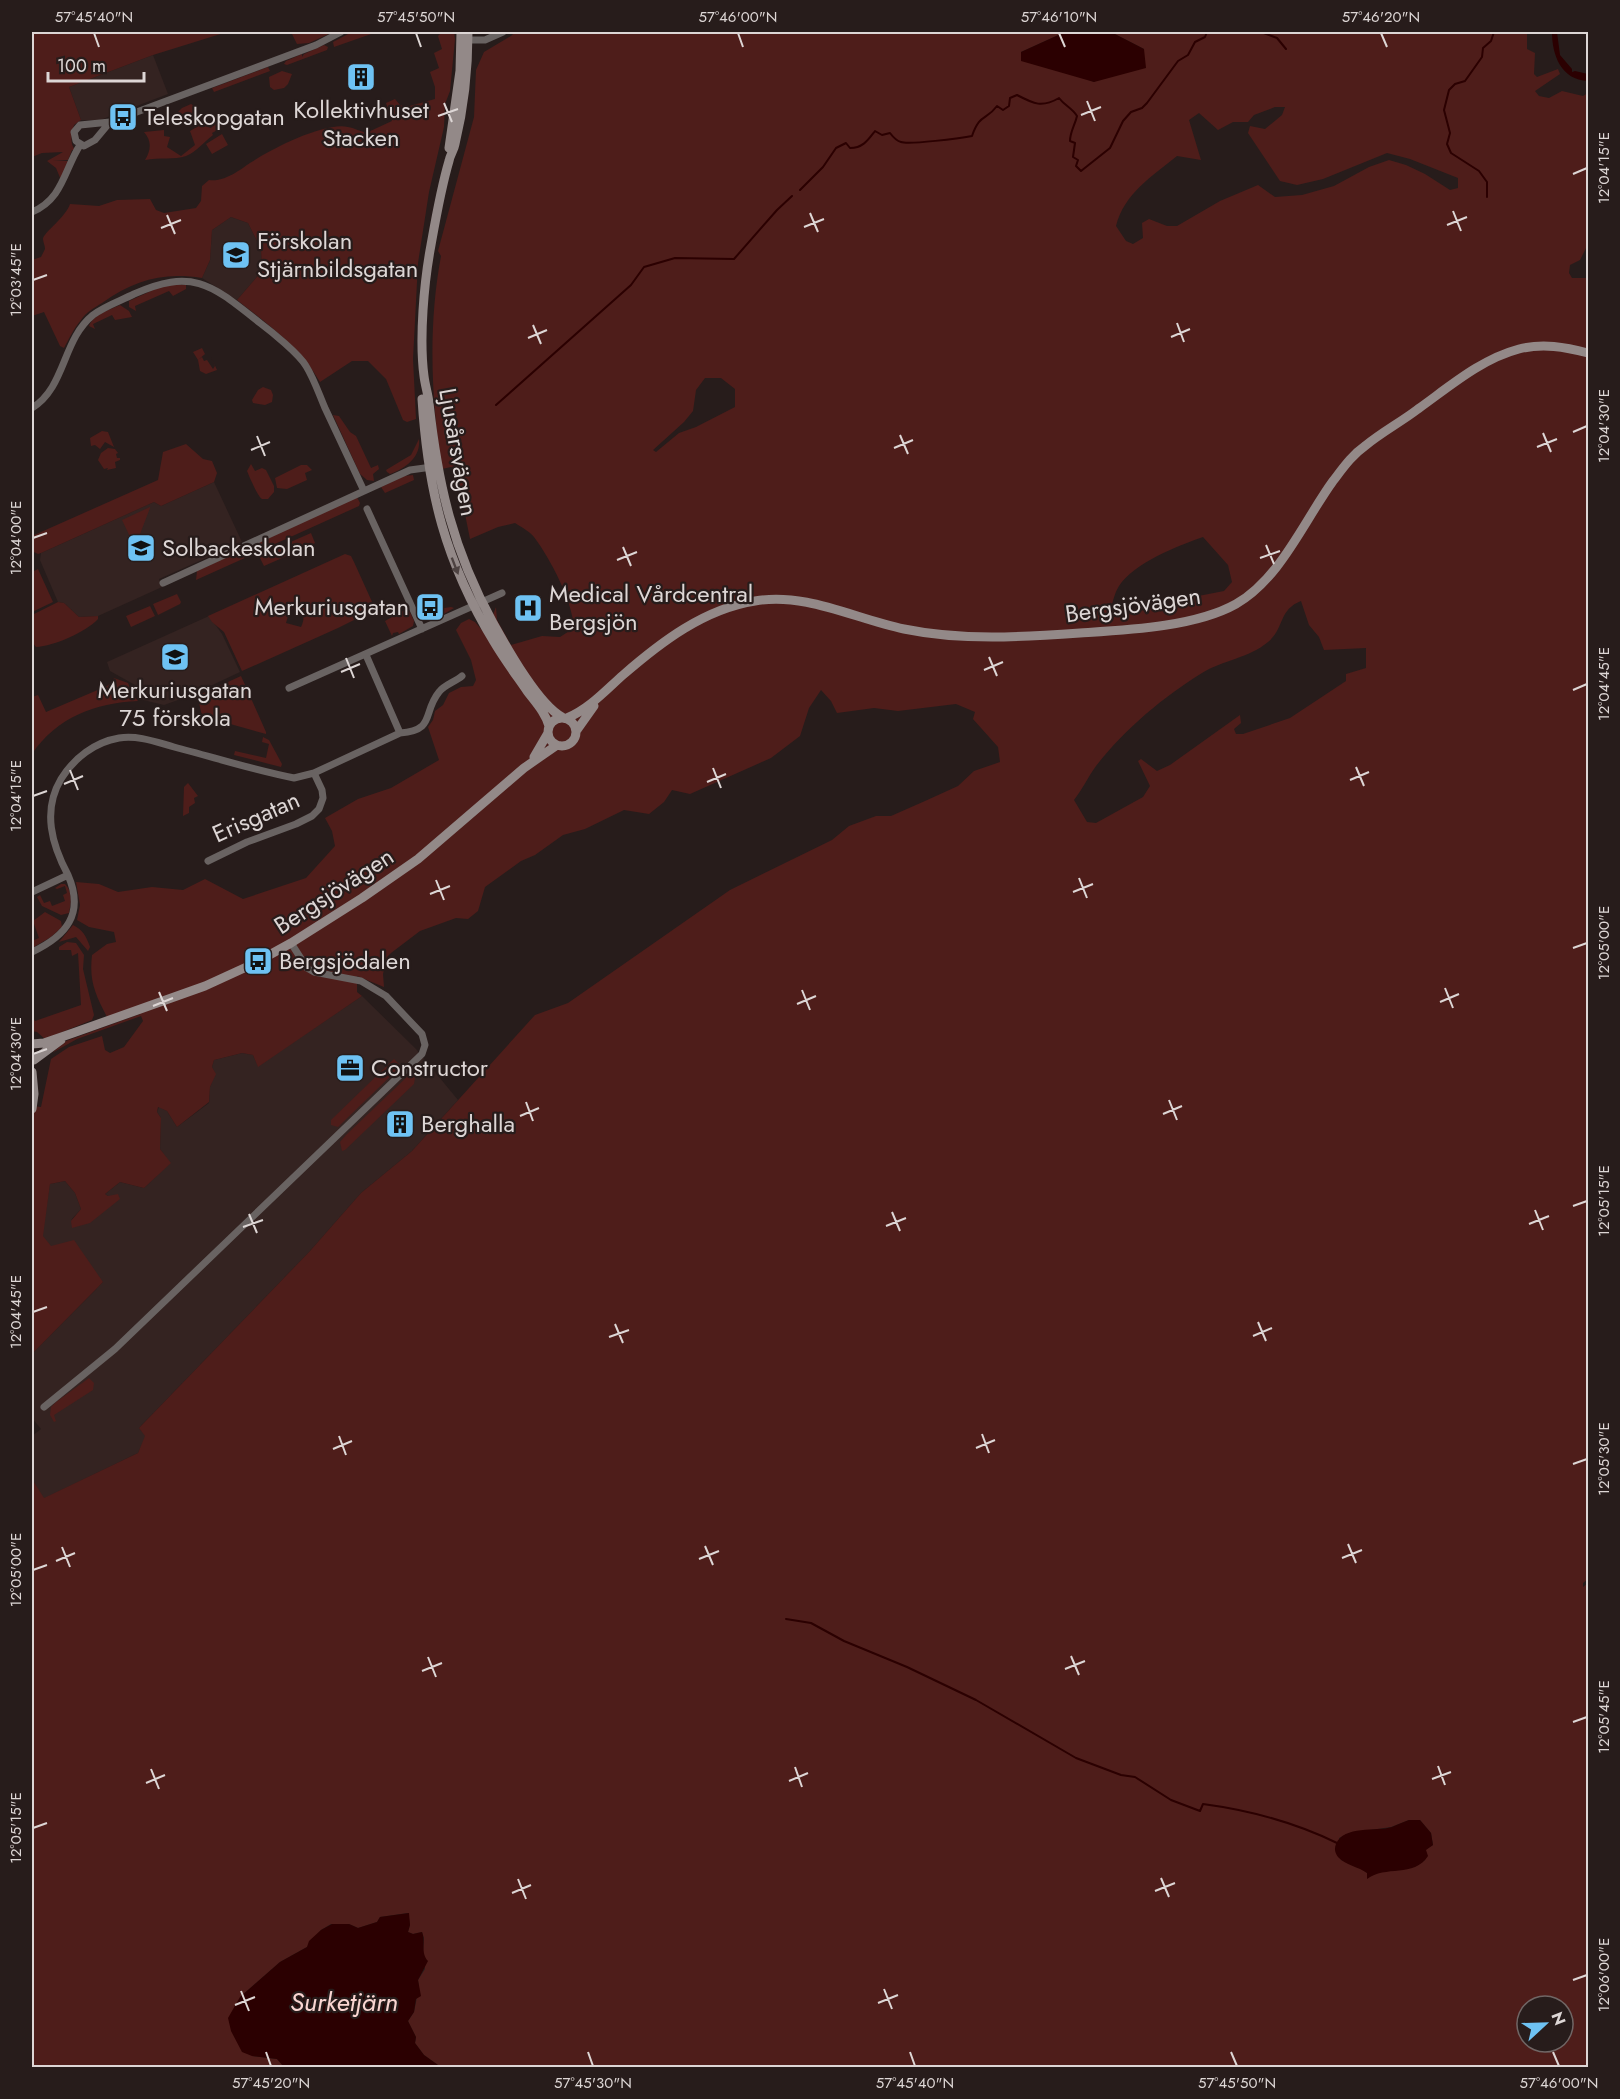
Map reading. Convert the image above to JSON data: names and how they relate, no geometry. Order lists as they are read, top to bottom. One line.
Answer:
{"streets":{"main road":["Ljusårsvägen","Bergsjövägen"],"street":["Erisgatan"]},"crossings":[["Ljusårsvägen","Bergsjövägen"]],"water":["Surketjärn"],"places":{"building":["Kollektivhuset Stacken","Berghalla"],"bus stop":["Teleskopgatan","Merkuriusgatan","Bergsjödalen"],"school or university":["Förskolan Stjärnbildsgatan","Solbackeskolan","Merkuriusgatan 75 förskola"],"hospital":["Medical Vårdcentral Bergsjön"],"office":["Constructor"]},"scale_bar":"100 m","north":"right","coordinates":["57°45'40\"N","57°45'50\"N","57°46'00\"N","57°46'10\"N","57°46'20\"N","12°04'15\"E","12°03'45\"E","12°04'30\"E","12°04'00\"E","12°04'45\"E","12°05'00\"E","12°05'15\"E","12°05'30\"E","12°05'45\"E","12°06'00\"E","57°45'20\"N","57°45'30\"N"]}
